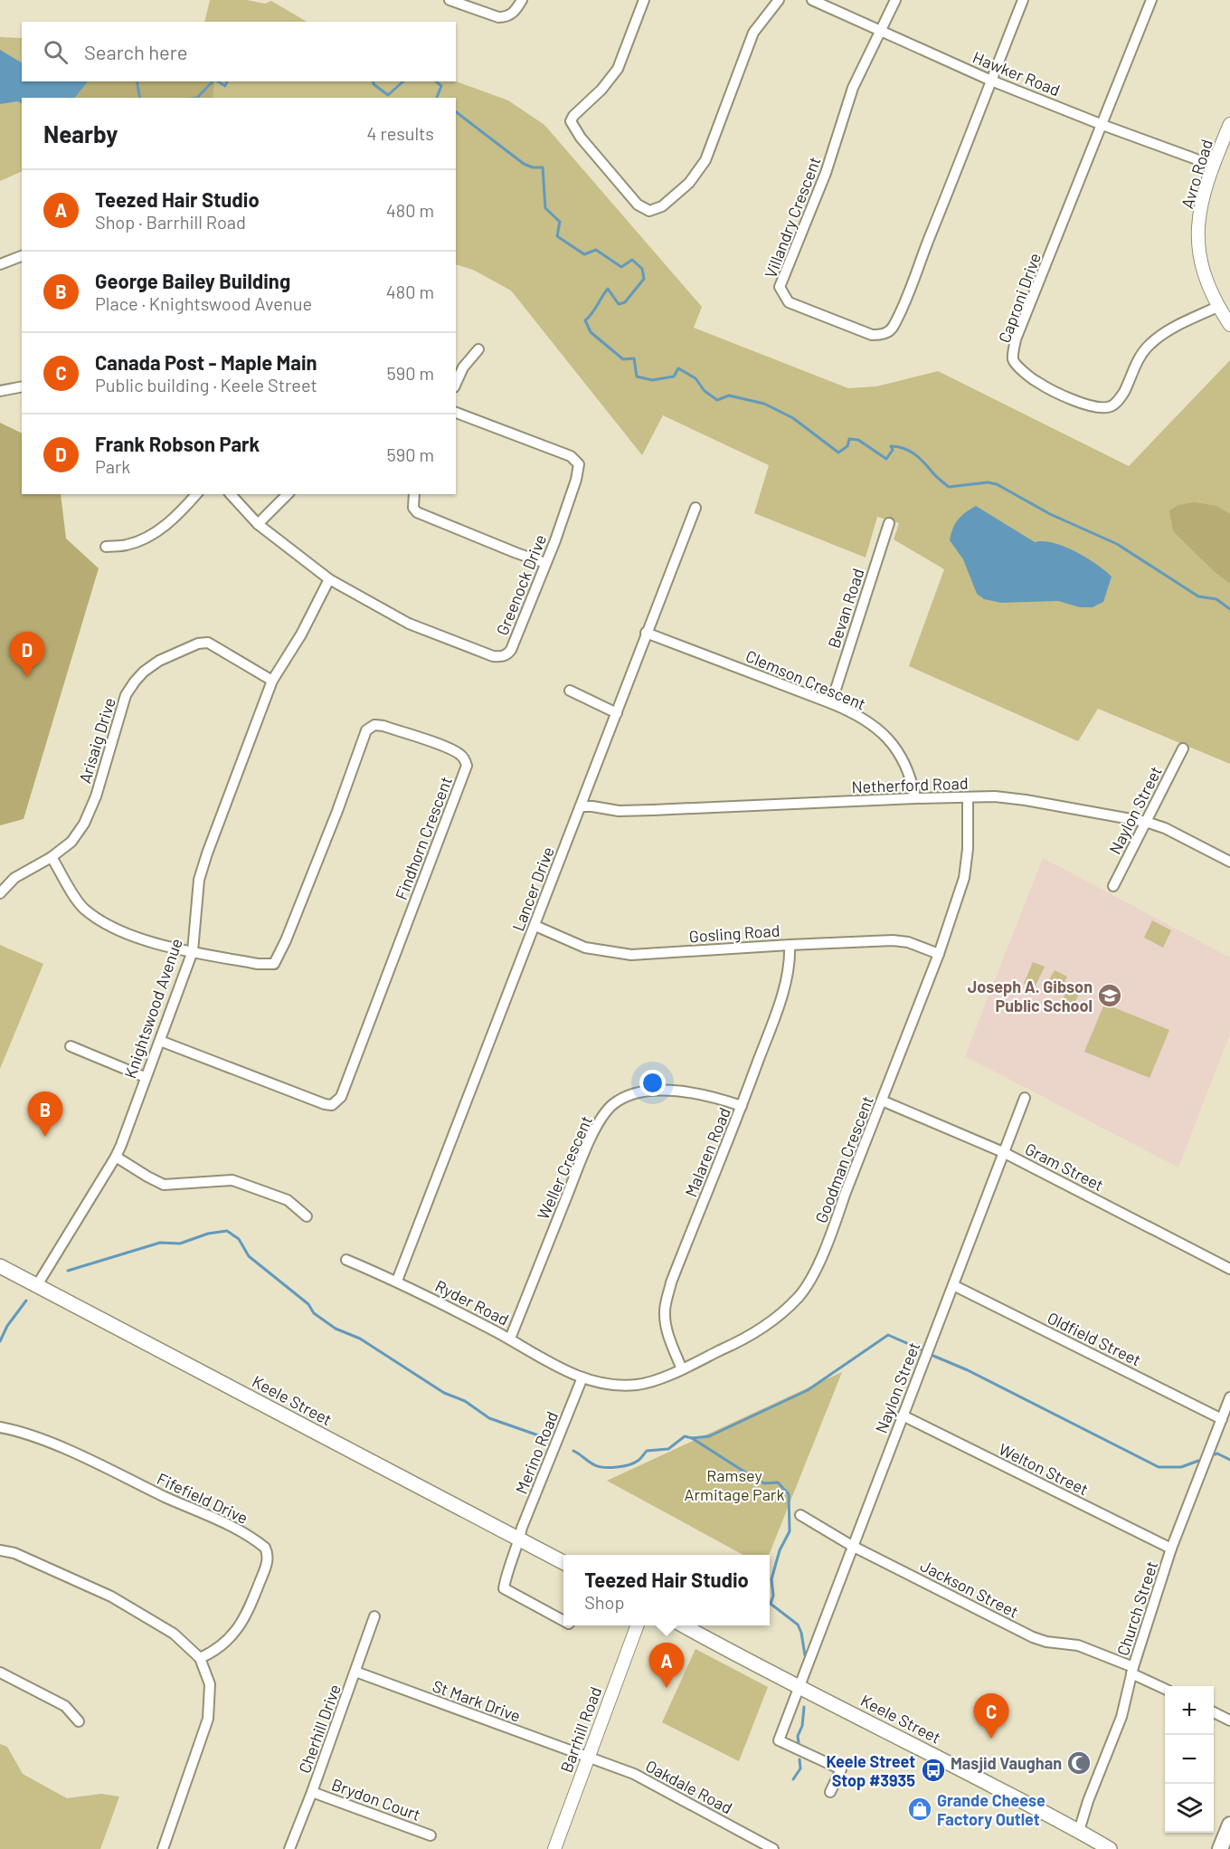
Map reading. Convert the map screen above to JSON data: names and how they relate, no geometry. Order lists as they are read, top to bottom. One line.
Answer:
{"streets":{"main road":["Keele Street"],"street":["Hawker Road","Avro Road","Villandry Crescent","Caproni Drive","Greenock Drive","Bevan Road","Clemson Crescent","Arisaig Drive","Netherford Road","Naylon Street","Findhorn Crescent","Lancer Drive","Gosling Road","Knightswood Avenue","Malaren Road","Goodman Crescent","Gram Street","Weller Crescent","Ryder Road","Oldfield Street","Merino Road","Welton Street","Fifefield Drive","Jackson Street","Church Street","St Mark Drive","Cherhill Drive","Barrhill Road","Oakdale Road","Brydon Court"]},"crossings":[["Hawker Road","Avro Road"],["Hawker Road","Villandry Crescent"],["Hawker Road","Caproni Drive"],["Avro Road","Caproni Drive"],["Greenock Drive","Knightswood Avenue"],["Bevan Road","Clemson Crescent"],["Clemson Crescent","Netherford Road"],["Clemson Crescent","Lancer Drive"],["Arisaig Drive","Knightswood Avenue"],["Netherford Road","Naylon Street"],["Netherford Road","Lancer Drive"],["Netherford Road","Goodman Crescent"],["Naylon Street","Gram Street"],["Naylon Street","Oldfield Street"],["Naylon Street","Keele Street"],["Naylon Street","Welton Street"],["Naylon Street","Jackson Street"],["Findhorn Crescent","Knightswood Avenue"],["Lancer Drive","Gosling Road"],["Lancer Drive","Ryder Road"],["Gosling Road","Malaren Road"],["Gosling Road","Goodman Crescent"],["Knightswood Avenue","Keele Street"],["Malaren Road","Goodman Crescent"],["Malaren Road","Weller Crescent"],["Goodman Crescent","Gram Street"],["Goodman Crescent","Ryder Road"],["Goodman Crescent","Merino Road"],["Weller Crescent","Ryder Road"],["Ryder Road","Merino Road"],["Oldfield Street","Church Street"],["Keele Street","Merino Road"],["Keele Street","Church Street"],["Welton Street","Church Street"],["Jackson Street","Church Street"],["St Mark Drive","Cherhill Drive"],["St Mark Drive","Barrhill Road"],["St Mark Drive","Oakdale Road"],["Cherhill Drive","Brydon Court"],["Barrhill Road","Oakdale Road"]],"parks":["Ramsey Armitage Park"],"places":{"school or university":["Joseph A. Gibson Public School"],"mosque":["Masjid Vaughan"],"bus stop":["Keele Street Stop #3935"],"shop":["Grande Cheese Factory Outlet"]},"page":{"search":"Search here","heading":["Nearby","4 results"],"list":[{"mark":"A","name":"Teezed Hair Studio","note":"Shop · Barrhill Road","value":"480 m"},{"mark":"B","name":"George Bailey Building","note":"Place · Knightswood Avenue","value":"480 m"},{"mark":"C","name":"Canada Post - Maple Main","note":"Public building · Keele Street","value":"590 m"},{"mark":"D","name":"Frank Robson Park","note":"Park","value":"590 m"}],"pins":["D","B","A","C"],"popup":["Teezed Hair Studio","Shop"],"map_buttons":["+","−"]}}
